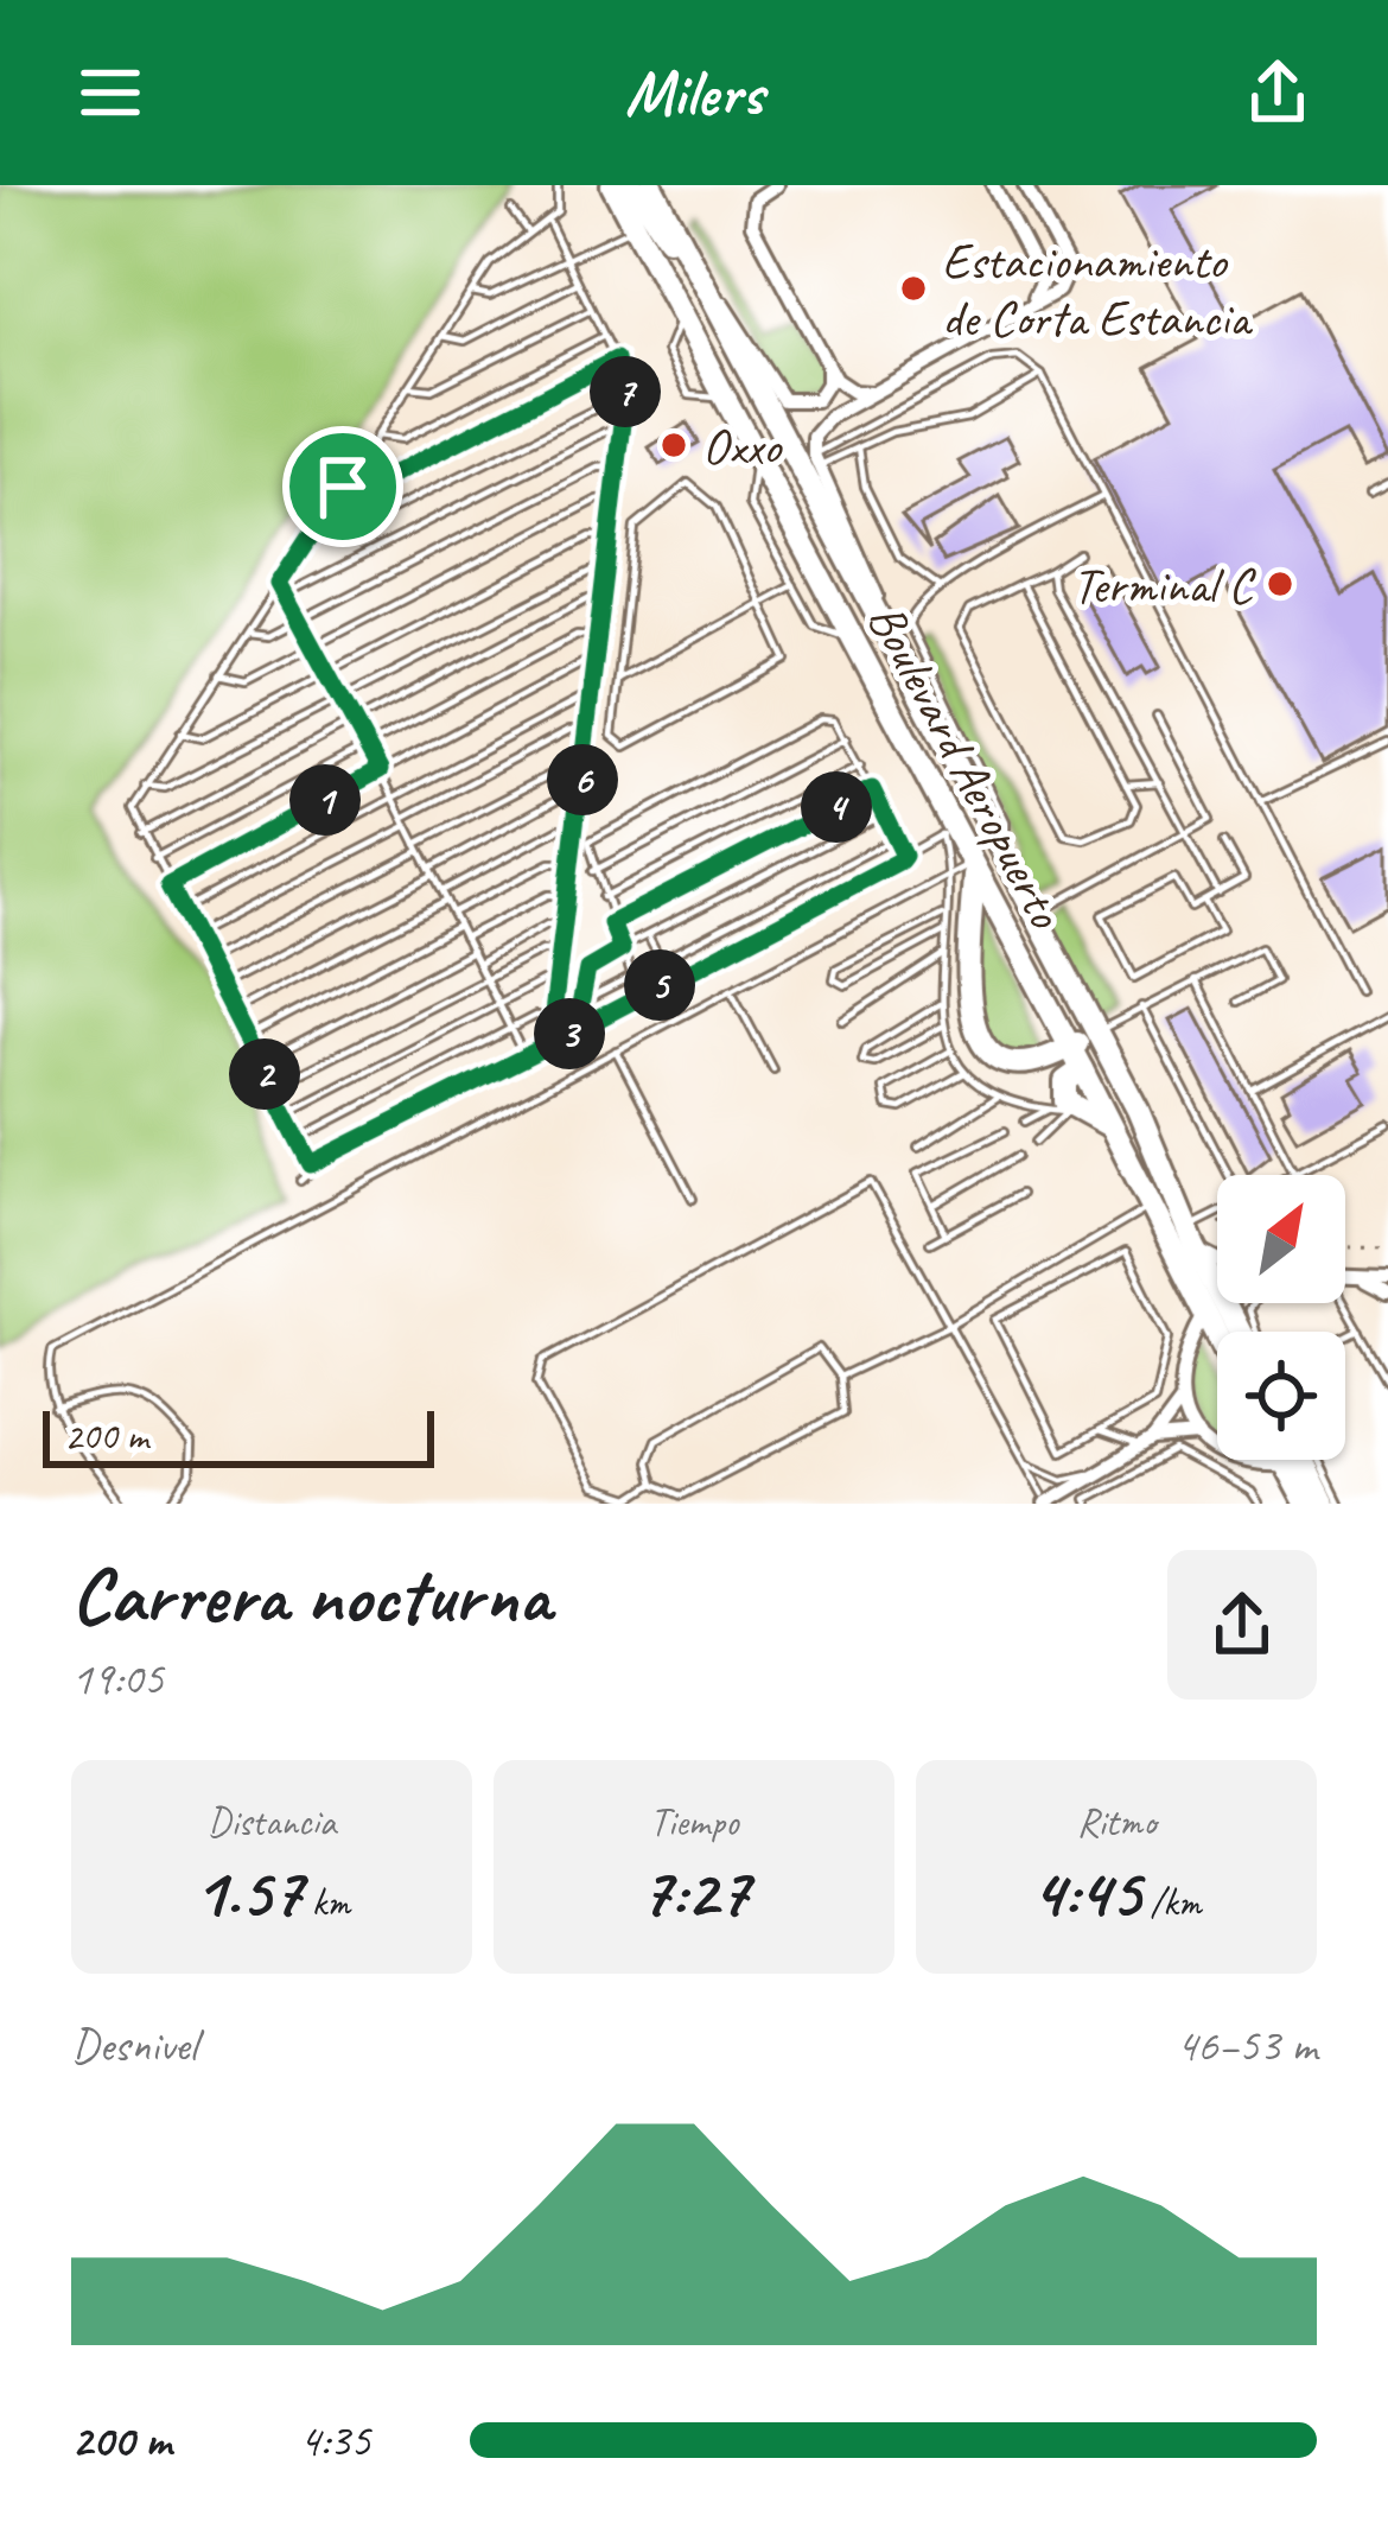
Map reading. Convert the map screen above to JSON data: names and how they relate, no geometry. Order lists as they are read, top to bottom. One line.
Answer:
{"streets":{"highway":["Boulevard Aeropuerto"]},"places":["Estacionamiento de Corta Estancia","Oxxo","Terminal C"],"scale_bar":"200 m","north":"top right","page":{"header":"Milers","pins":["7","6","1","4","5","3","2"],"scale":"200 m","heading":["Carrera nocturna","19:05"],"stats":[["Distancia","1.57 km"],["Tiempo","7:27"],["Ritmo","4:45 /km"]],"chart":["Desnivel","46–53 m"],"list":[{"name":"200 m","note":"4:35"}]}}
